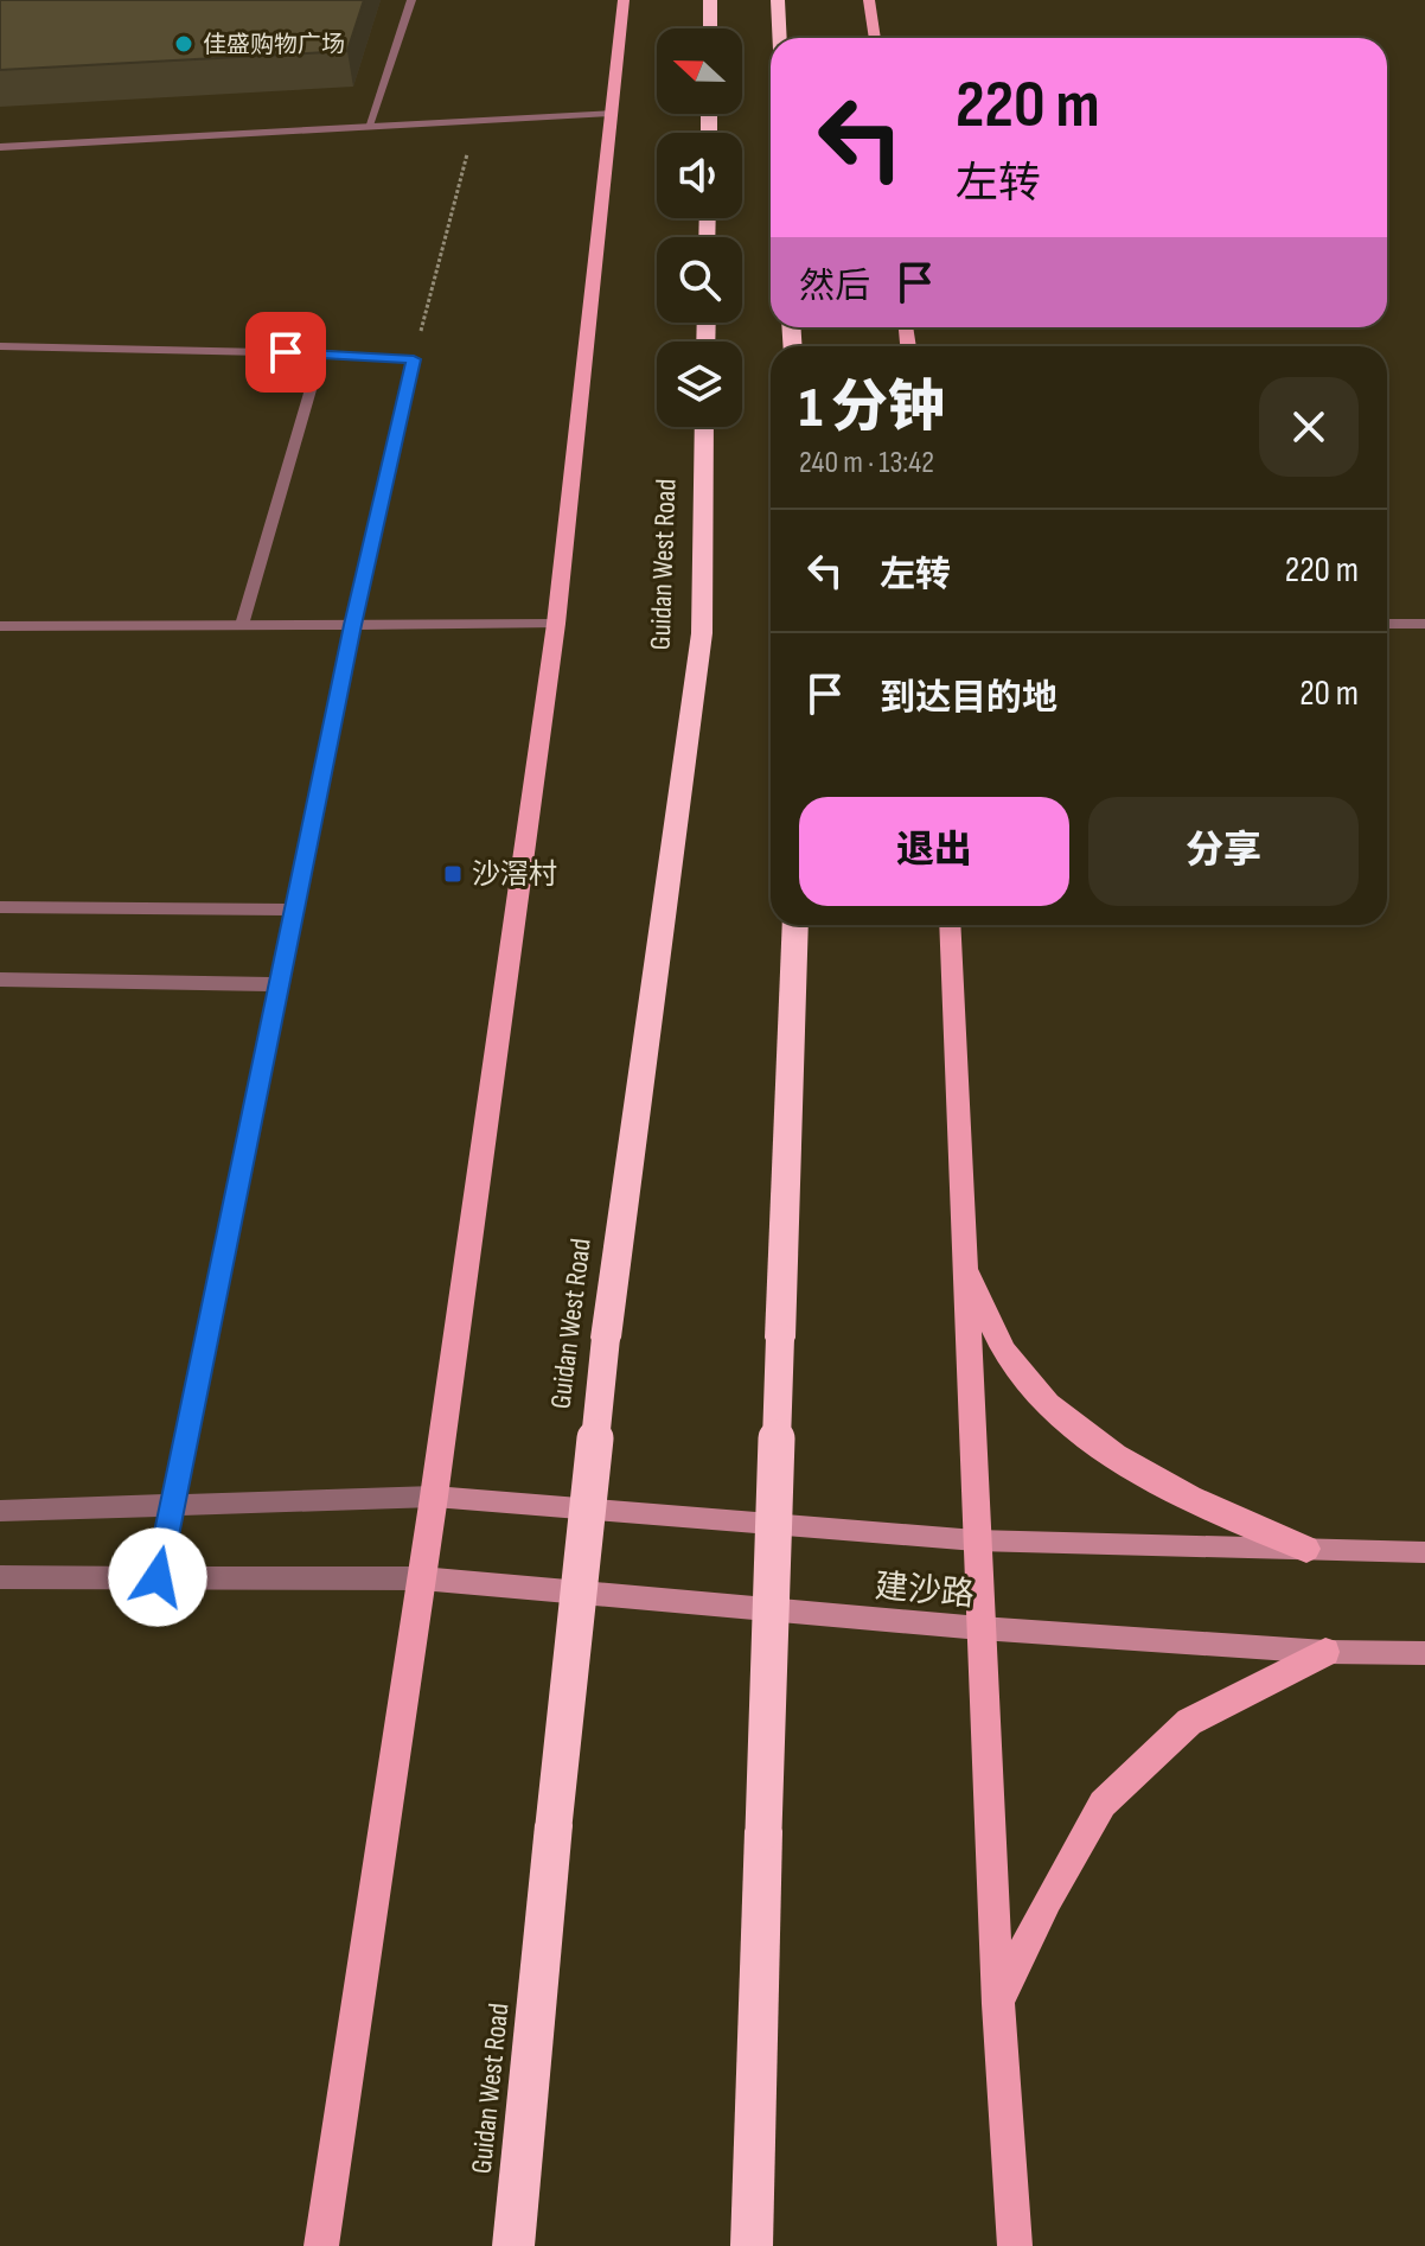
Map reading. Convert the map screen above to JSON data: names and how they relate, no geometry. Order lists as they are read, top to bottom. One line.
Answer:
{"streets":{"highway":["Guidan West Road"],"main road":["建沙路"]},"places":{"other":["佳盛购物广场"],"transit":["沙滘村"]},"north":"left","page":{"turn":["220 m","左转"],"then":"然后","heading":["1 分钟","240 m · 13:42"],"list":[{"name":"左转","value":"220 m"},{"name":"到达目的地","value":"20 m"}],"buttons":["退出","分享"]}}
